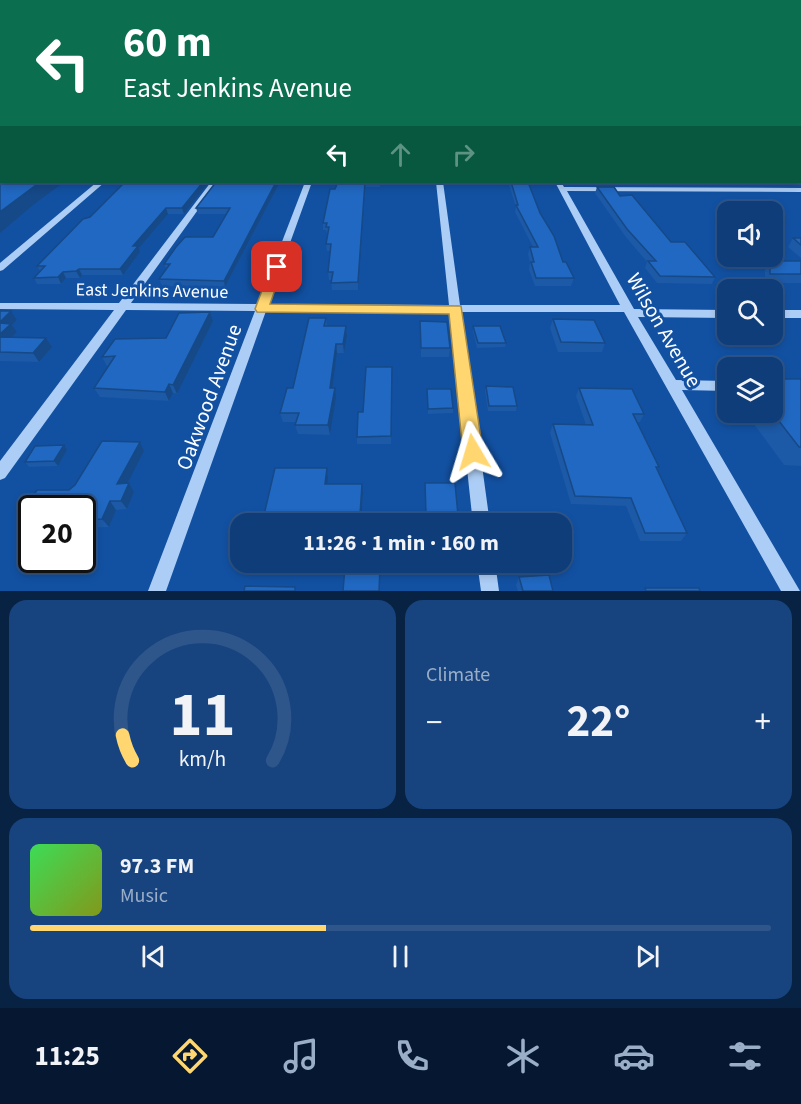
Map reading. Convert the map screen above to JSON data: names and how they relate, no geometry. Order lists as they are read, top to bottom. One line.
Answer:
{"streets":{"street":["East Jenkins Avenue","Wilson Avenue","Oakwood Avenue"]},"crossings":[["East Jenkins Avenue","Wilson Avenue"],["East Jenkins Avenue","Oakwood Avenue"]],"page":{"turn":["60 m","East Jenkins Avenue"],"limit":"20","trip":"11:26 · 1 min · 160 m","tile":"Climate","heat":["−","22°","+"],"song":["97.3 FM","Music"],"tabs":"11:25","gauge":["11","km/h"]}}
